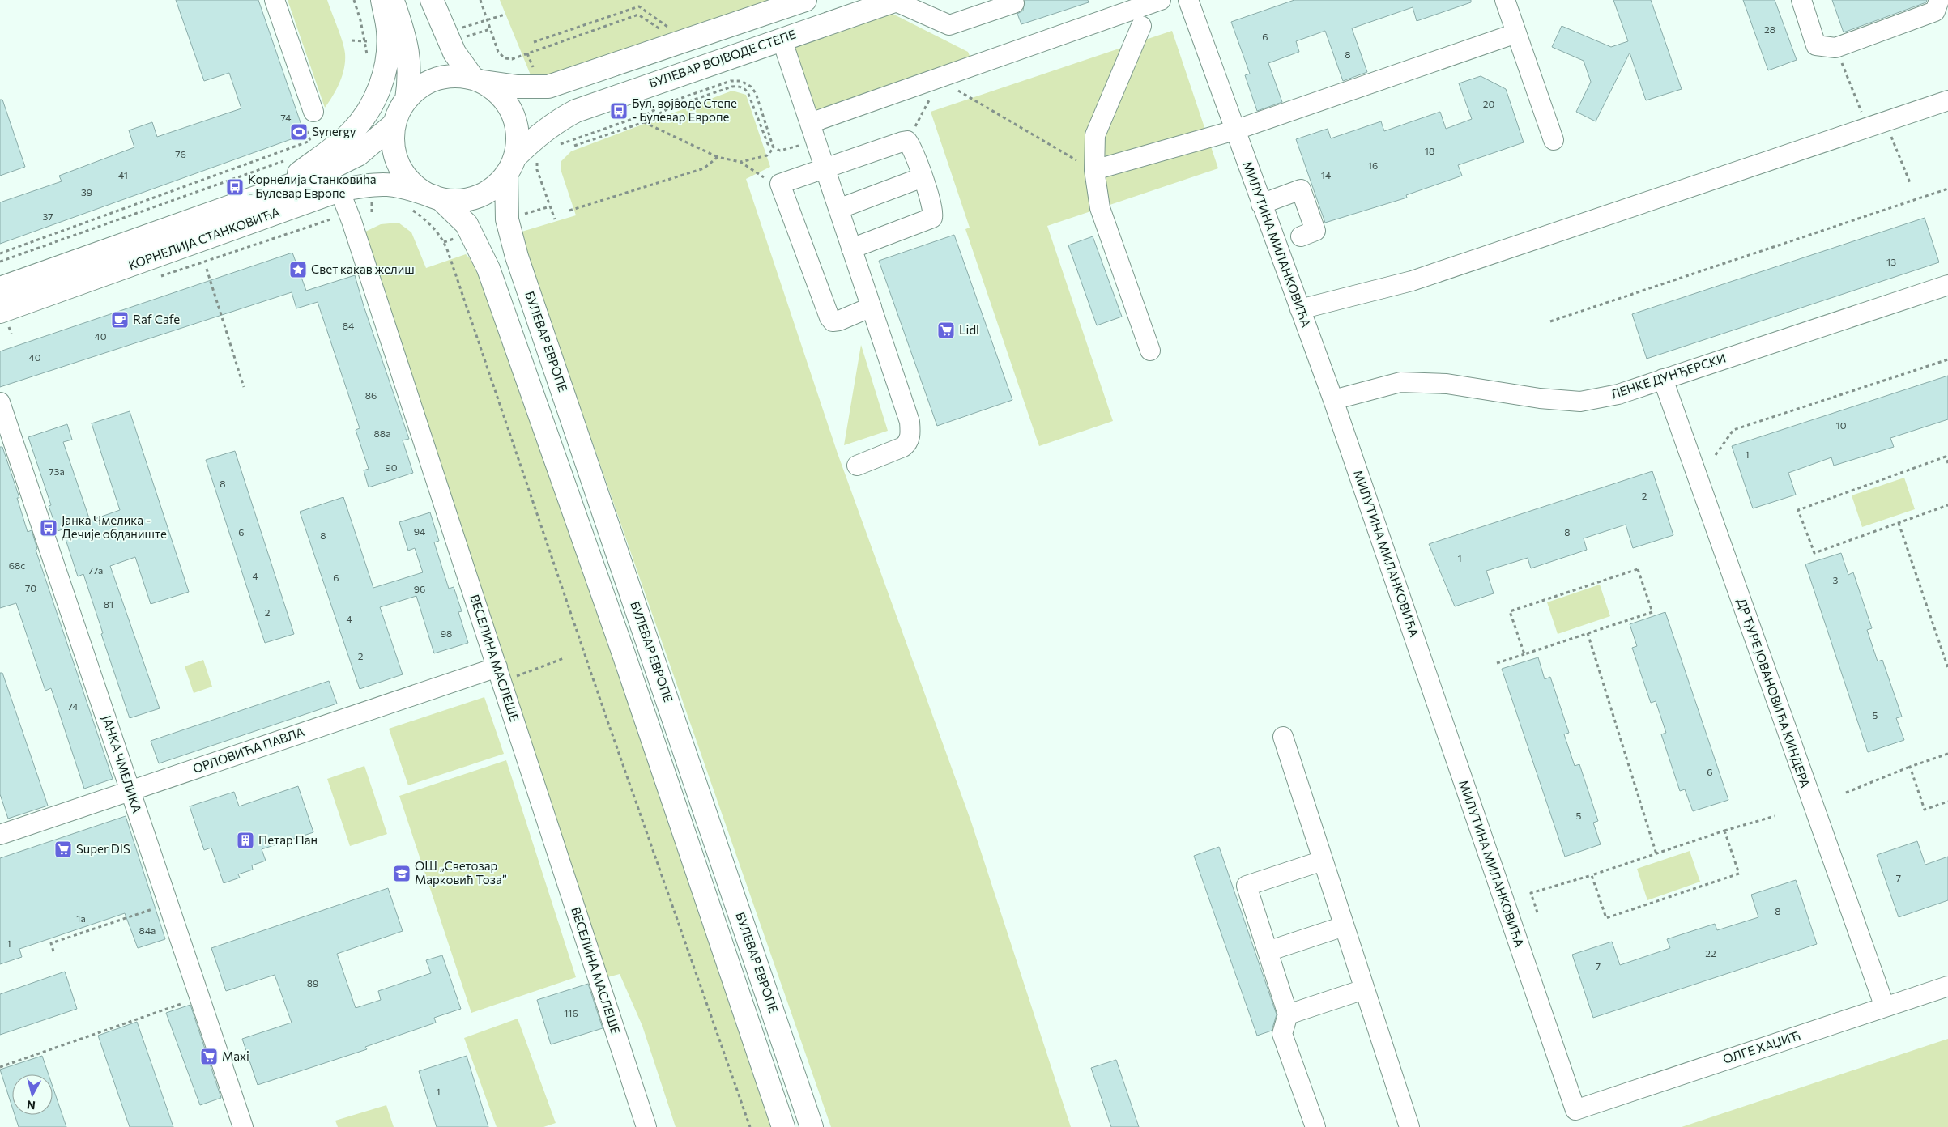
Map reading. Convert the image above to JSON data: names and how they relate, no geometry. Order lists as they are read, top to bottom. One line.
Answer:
{"streets":{"main road":["БУЛЕВАР ВОЈВОДЕ СТЕПЕ","КОРНЕЛИЈА СТАНКОВИЋА","БУЛЕВАР ЕВРОПЕ"],"street":["МИЛУТИНА МИЛАНКОВИЋА","ЛЕНКЕ ДУНЂЕРСКИ","ВЕСЕЛИНА МАСЛЕШЕ","ДР ЂУРЕ ЈОВАНОВИЋА КИНДЕРА","ОРЛОВИЋА ПАВЛА","ЈАНКА ЧМЕЛИКА","ОЛГЕ ХАЏИЋ"]},"crossings":[["БУЛЕВАР ВОЈВОДЕ СТЕПЕ","КОРНЕЛИЈА СТАНКОВИЋА"],["БУЛЕВАР ВОЈВОДЕ СТЕПЕ","БУЛЕВАР ЕВРОПЕ"],["КОРНЕЛИЈА СТАНКОВИЋА","БУЛЕВАР ЕВРОПЕ"],["КОРНЕЛИЈА СТАНКОВИЋА","ВЕСЕЛИНА МАСЛЕШЕ"],["МИЛУТИНА МИЛАНКОВИЋА","ЛЕНКЕ ДУНЂЕРСКИ"],["МИЛУТИНА МИЛАНКОВИЋА","ОЛГЕ ХАЏИЋ"],["ЛЕНКЕ ДУНЂЕРСКИ","ДР ЂУРЕ ЈОВАНОВИЋА КИНДЕРА"],["ВЕСЕЛИНА МАСЛЕШЕ","ОРЛОВИЋА ПАВЛА"],["ДР ЂУРЕ ЈОВАНОВИЋА КИНДЕРА","ОЛГЕ ХАЏИЋ"],["ОРЛОВИЋА ПАВЛА","ЈАНКА ЧМЕЛИКА"]],"places":{"bus stop":["Бул. војводе Степе - Булевар Европе","Корнелија Станковића - Булевар Европе","Јанка Чмелика - Дечије обданиште"],"sports":["Synergy"],"place":["Свет какав желиш"],"cafe":["Raf Cafe"],"supermarket":["Lidl","Super DIS","Maxi"],"building":["Петар Пан"],"school or university":["ОШ „Светозар Марковић Тоза”"]},"house_numbers":["28","6","8","20","74","18","76","16","41","14","39","37","13","84","40","40","86","10","88a","1","90","73a","8","2","94","6","8","8","1","68c","77a","4","6","3","70","96","81","2","4","98","2","74","5","6","5","7","8","1a","84a","1","22","7","89","116","1"],"north":"bottom"}
